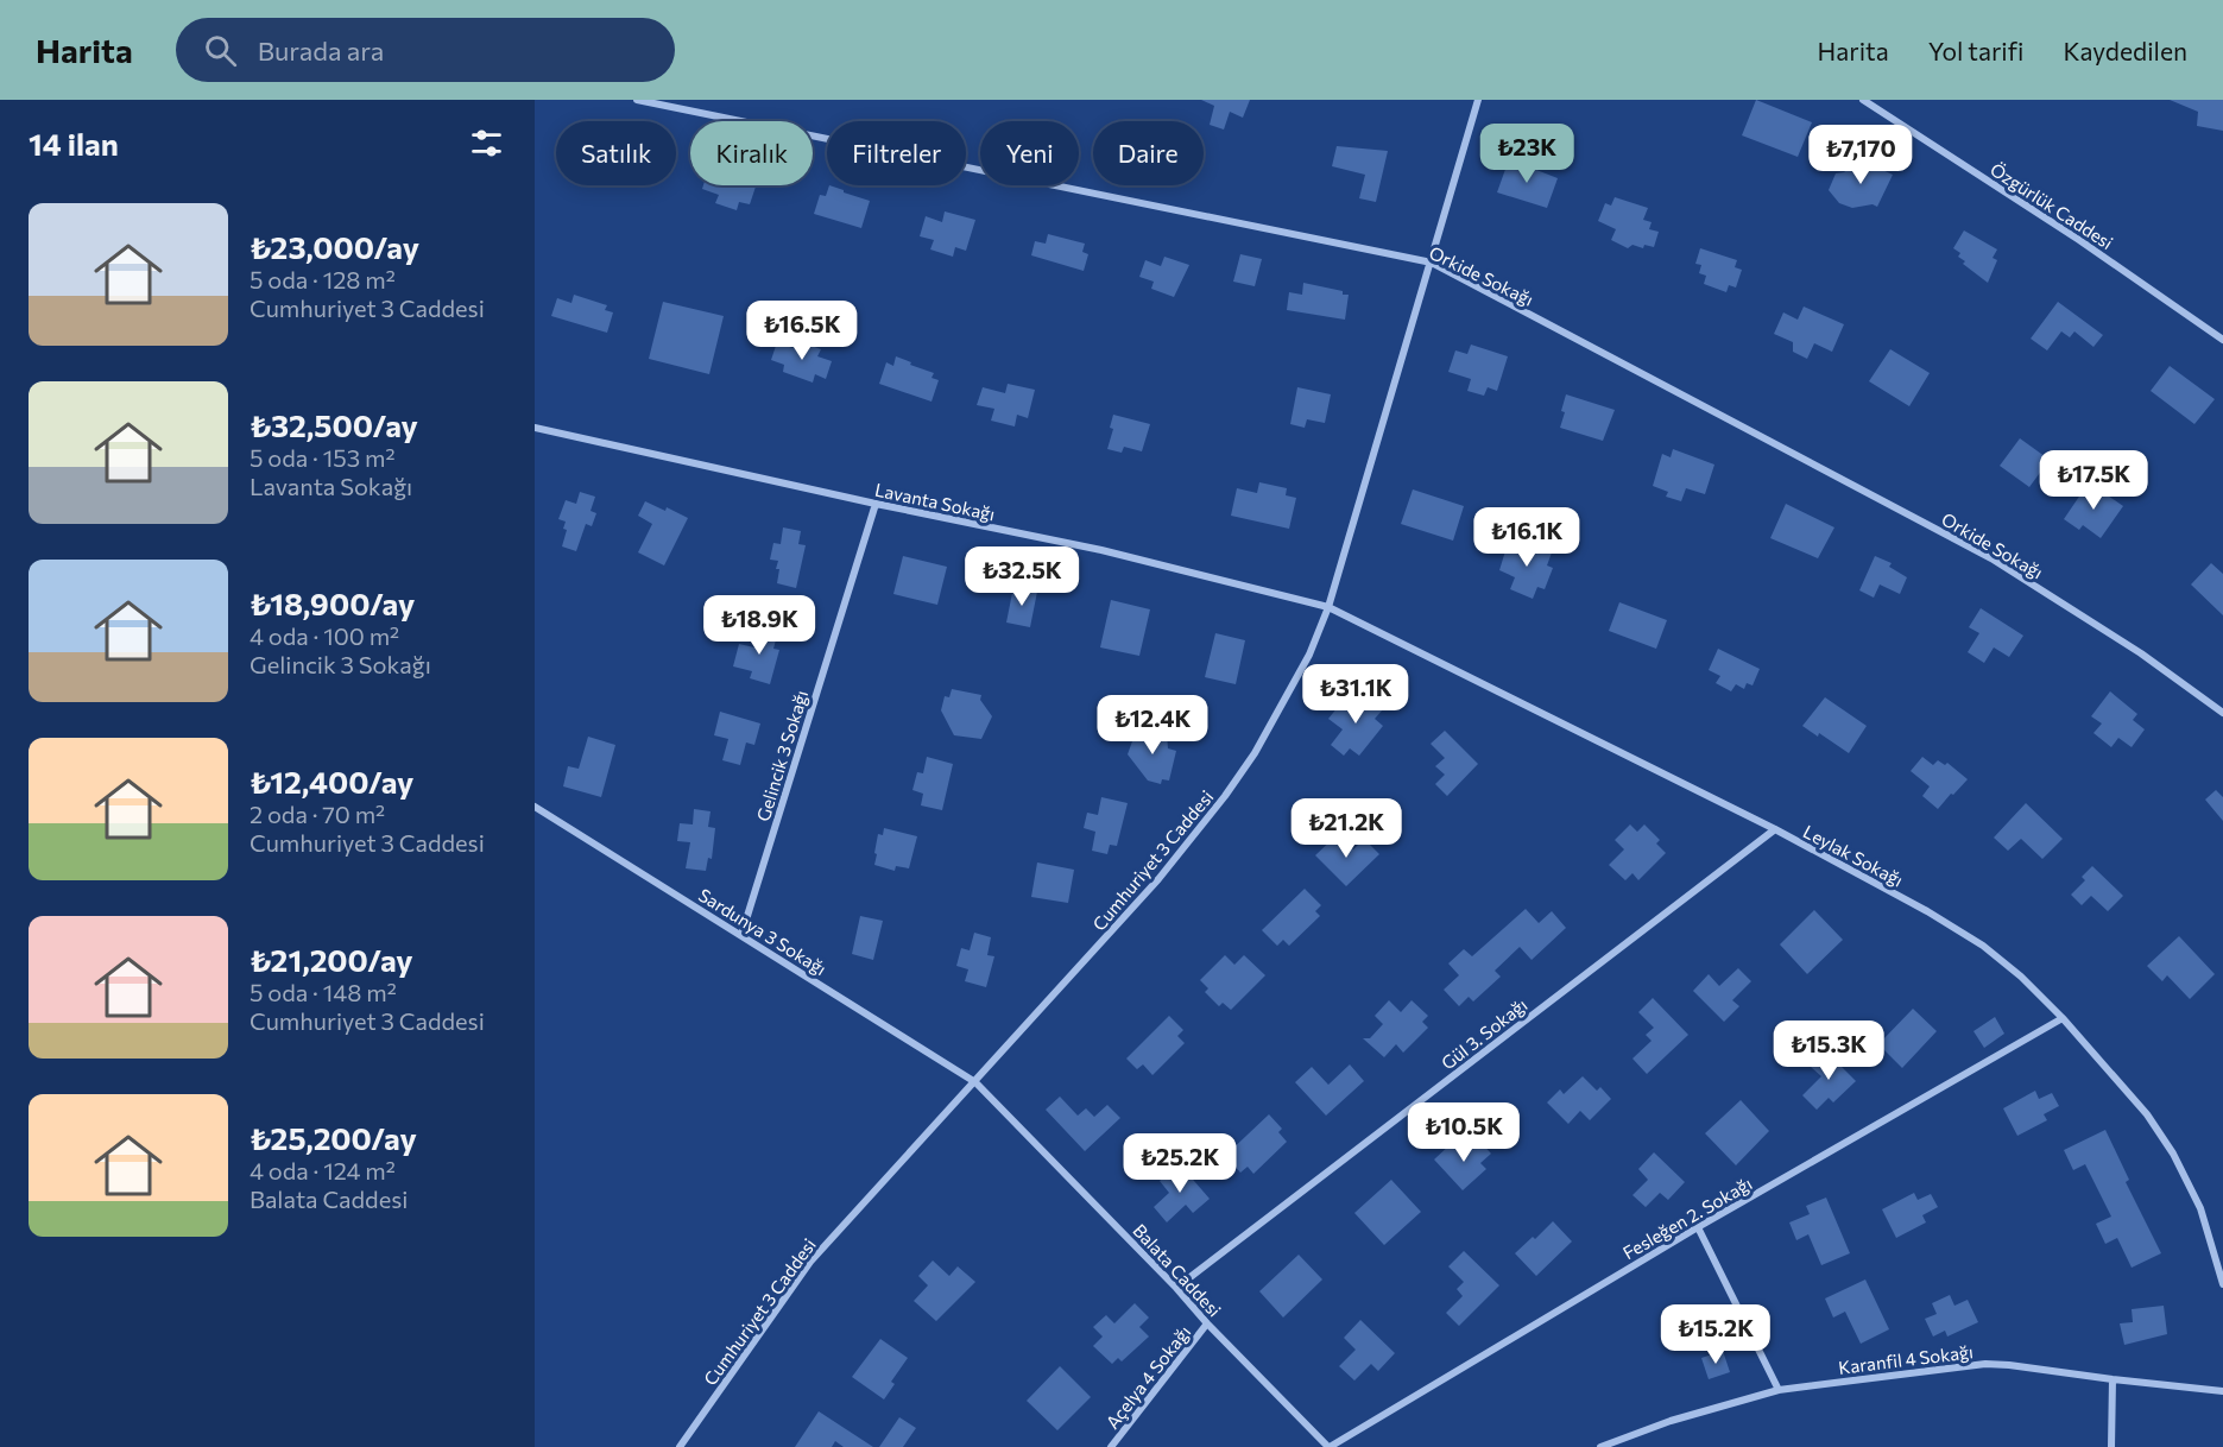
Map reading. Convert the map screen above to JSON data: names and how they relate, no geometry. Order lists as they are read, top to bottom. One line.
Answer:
{"streets":{"street":["Özgürlük Caddesi","Orkide Sokağı","Lavanta Sokağı","Gelincik 3 Sokağı","Leylak Sokağı","Cumhuriyet 3 Caddesi","Sardunya 3 Sokağı","Gül 3. Sokağı","Fesleğen 2. Sokağı","Balata Caddesi","Karanfil 4 Sokağı","Açelya 4 Sokağı"]},"crossings":[["Orkide Sokağı","Cumhuriyet 3 Caddesi"],["Lavanta Sokağı","Gelincik 3 Sokağı"],["Lavanta Sokağı","Leylak Sokağı"],["Lavanta Sokağı","Cumhuriyet 3 Caddesi"],["Gelincik 3 Sokağı","Sardunya 3 Sokağı"],["Leylak Sokağı","Cumhuriyet 3 Caddesi"],["Leylak Sokağı","Gül 3. Sokağı"],["Leylak Sokağı","Fesleğen 2. Sokağı"],["Cumhuriyet 3 Caddesi","Sardunya 3 Sokağı"],["Cumhuriyet 3 Caddesi","Balata Caddesi"],["Sardunya 3 Sokağı","Balata Caddesi"],["Gül 3. Sokağı","Balata Caddesi"],["Fesleğen 2. Sokağı","Balata Caddesi"],["Balata Caddesi","Açelya 4 Sokağı"]],"page":{"header":"Harita","search":"Burada ara","nav":["Harita","Yol tarifi","Kaydedilen"],"heading":"14 ilan","chip":["Satılık","Kiralık","Filtreler","Yeni","Daire"],"price":["₺23K","₺7,170","₺16.5K","₺17.5K","₺16.1K","₺32.5K","₺18.9K","₺31.1K","₺12.4K","₺21.2K","₺15.3K","₺10.5K","₺25.2K","₺15.2K"],"list":[{"name":"₺23,000/ay","note":"5 oda · 128 m² · Cumhuriyet 3 Caddesi"},{"name":"₺32,500/ay","note":"5 oda · 153 m² · Lavanta Sokağı"},{"name":"₺18,900/ay","note":"4 oda · 100 m² · Gelincik 3 Sokağı"},{"name":"₺12,400/ay","note":"2 oda · 70 m² · Cumhuriyet 3 Caddesi"},{"name":"₺21,200/ay","note":"5 oda · 148 m² · Cumhuriyet 3 Caddesi"},{"name":"₺25,200/ay","note":"4 oda · 124 m² · Balata Caddesi"}]}}
